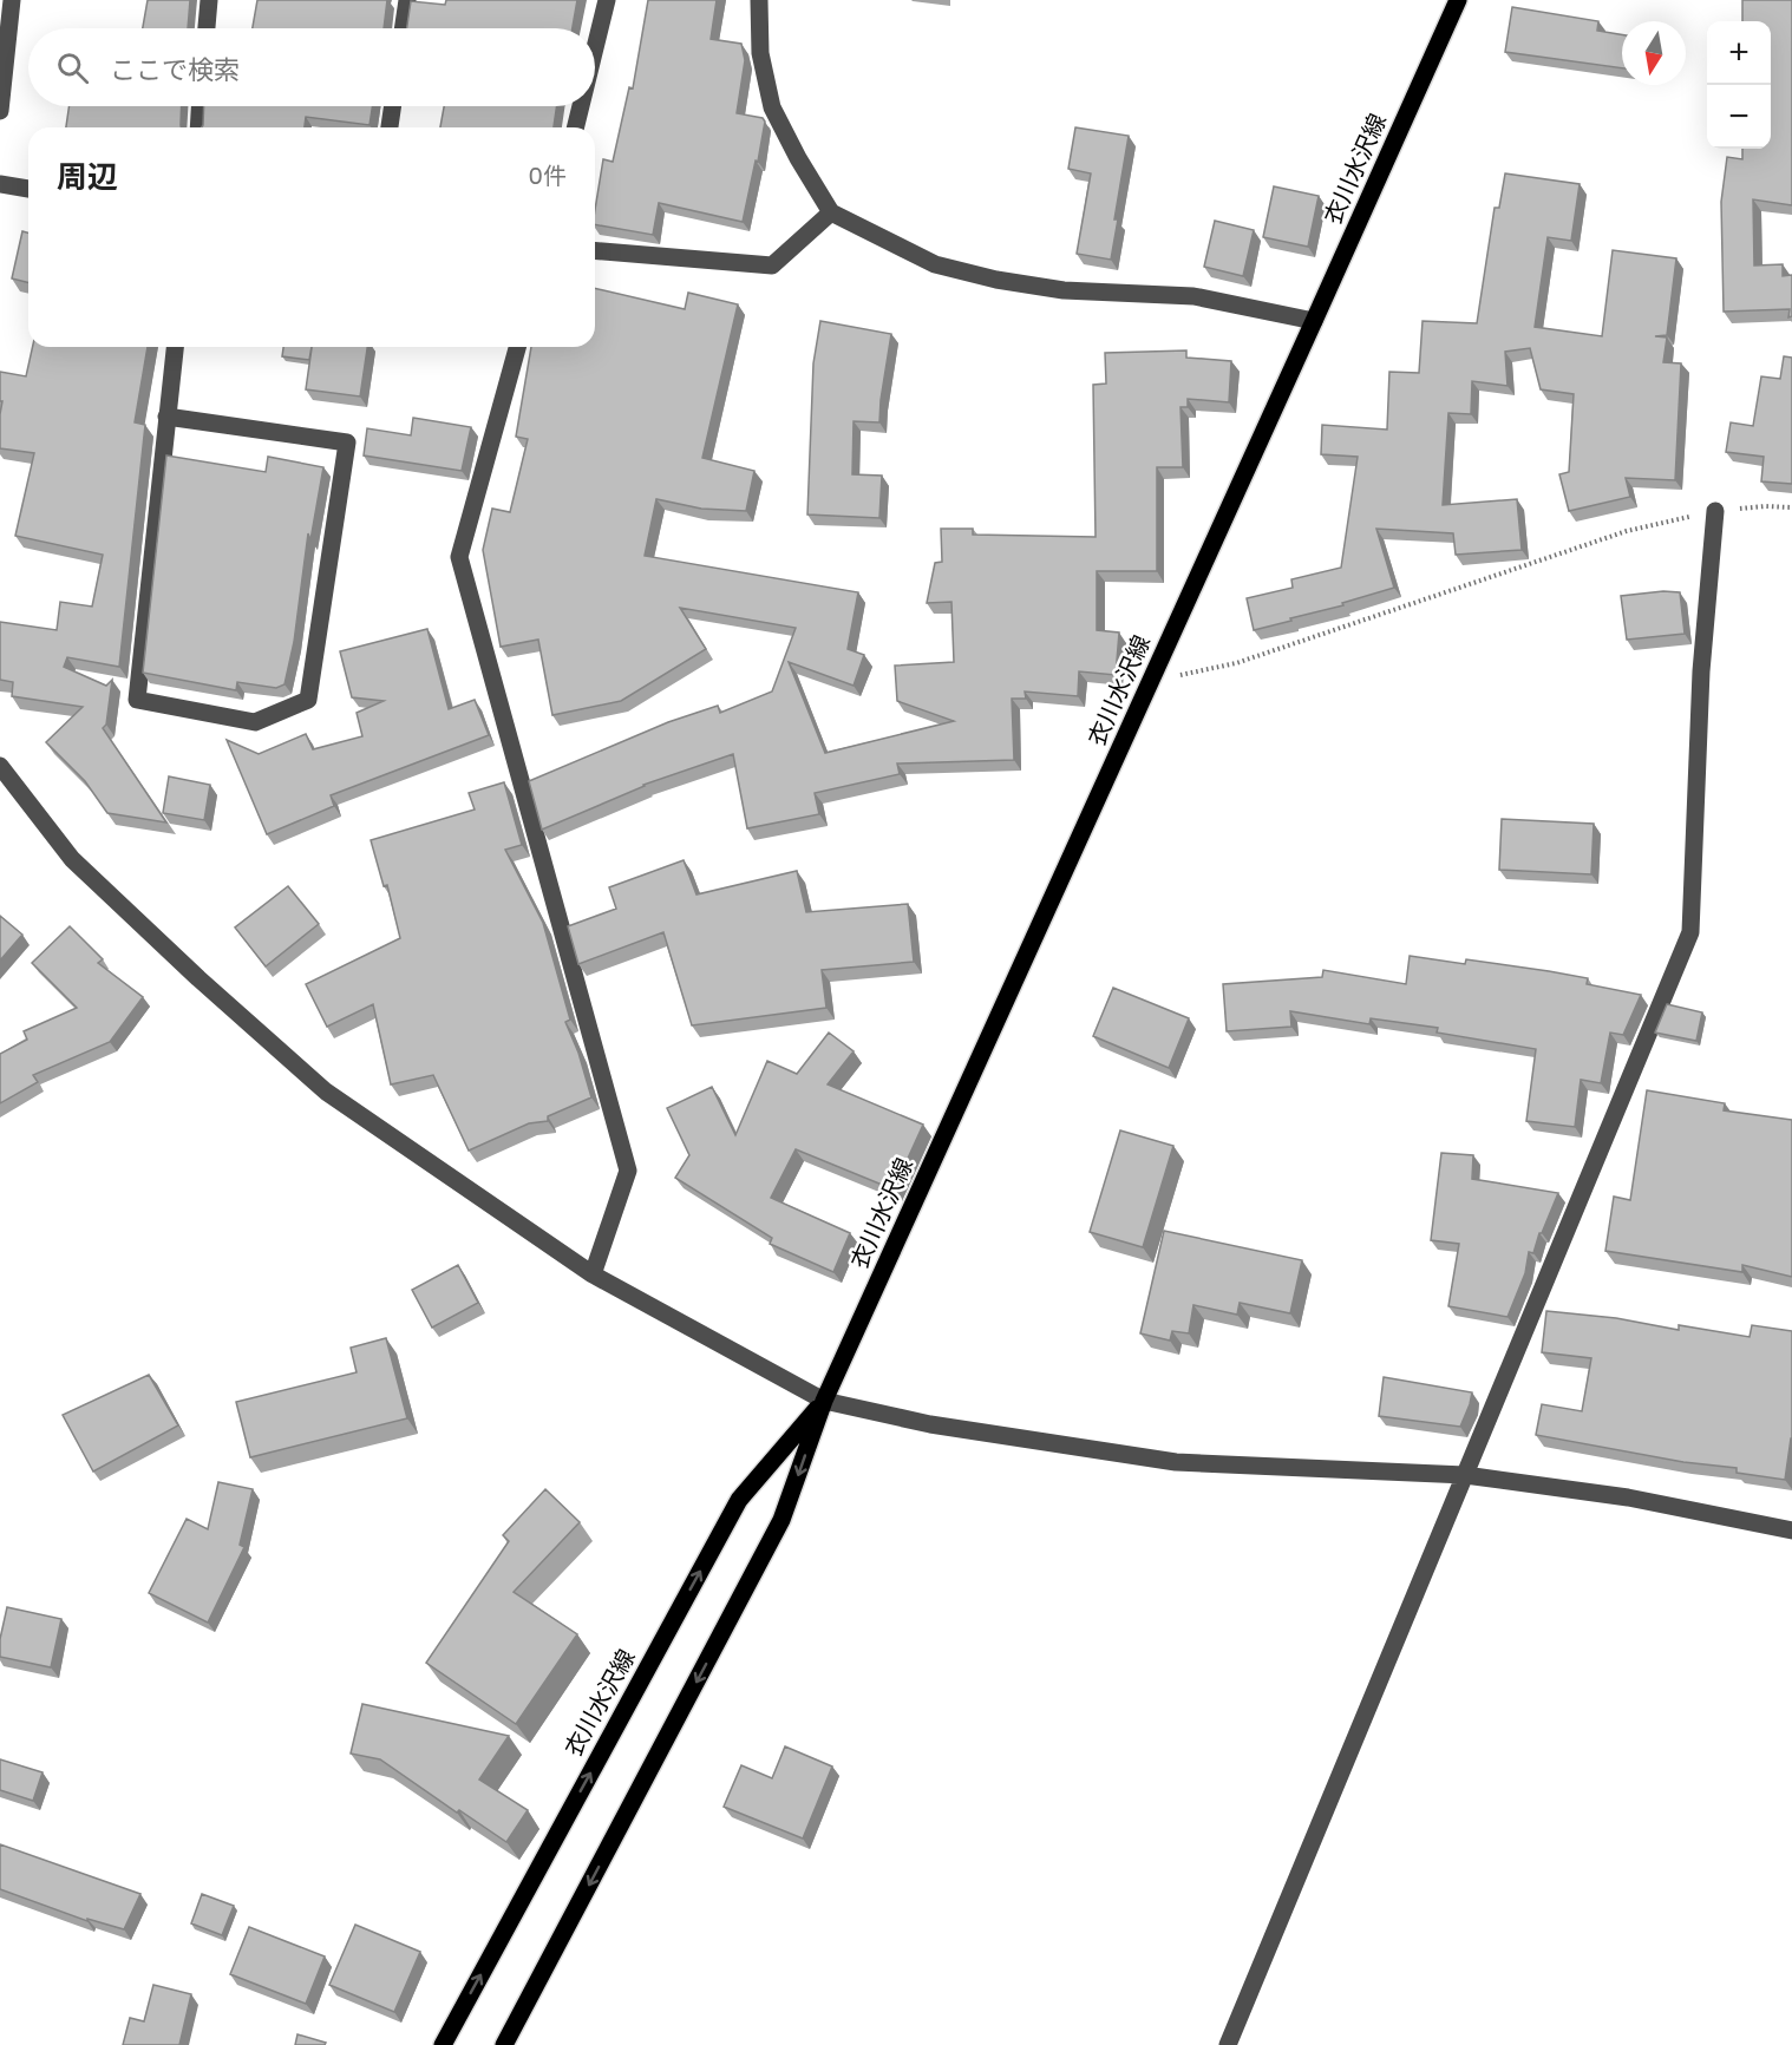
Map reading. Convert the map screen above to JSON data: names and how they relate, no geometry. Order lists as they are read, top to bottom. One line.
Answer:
{"streets":{"main road":["衣川水沢線"]},"north":"bottom","page":{"map_buttons":["+","−"],"search":"ここで検索","heading":["周辺","0件"]}}
